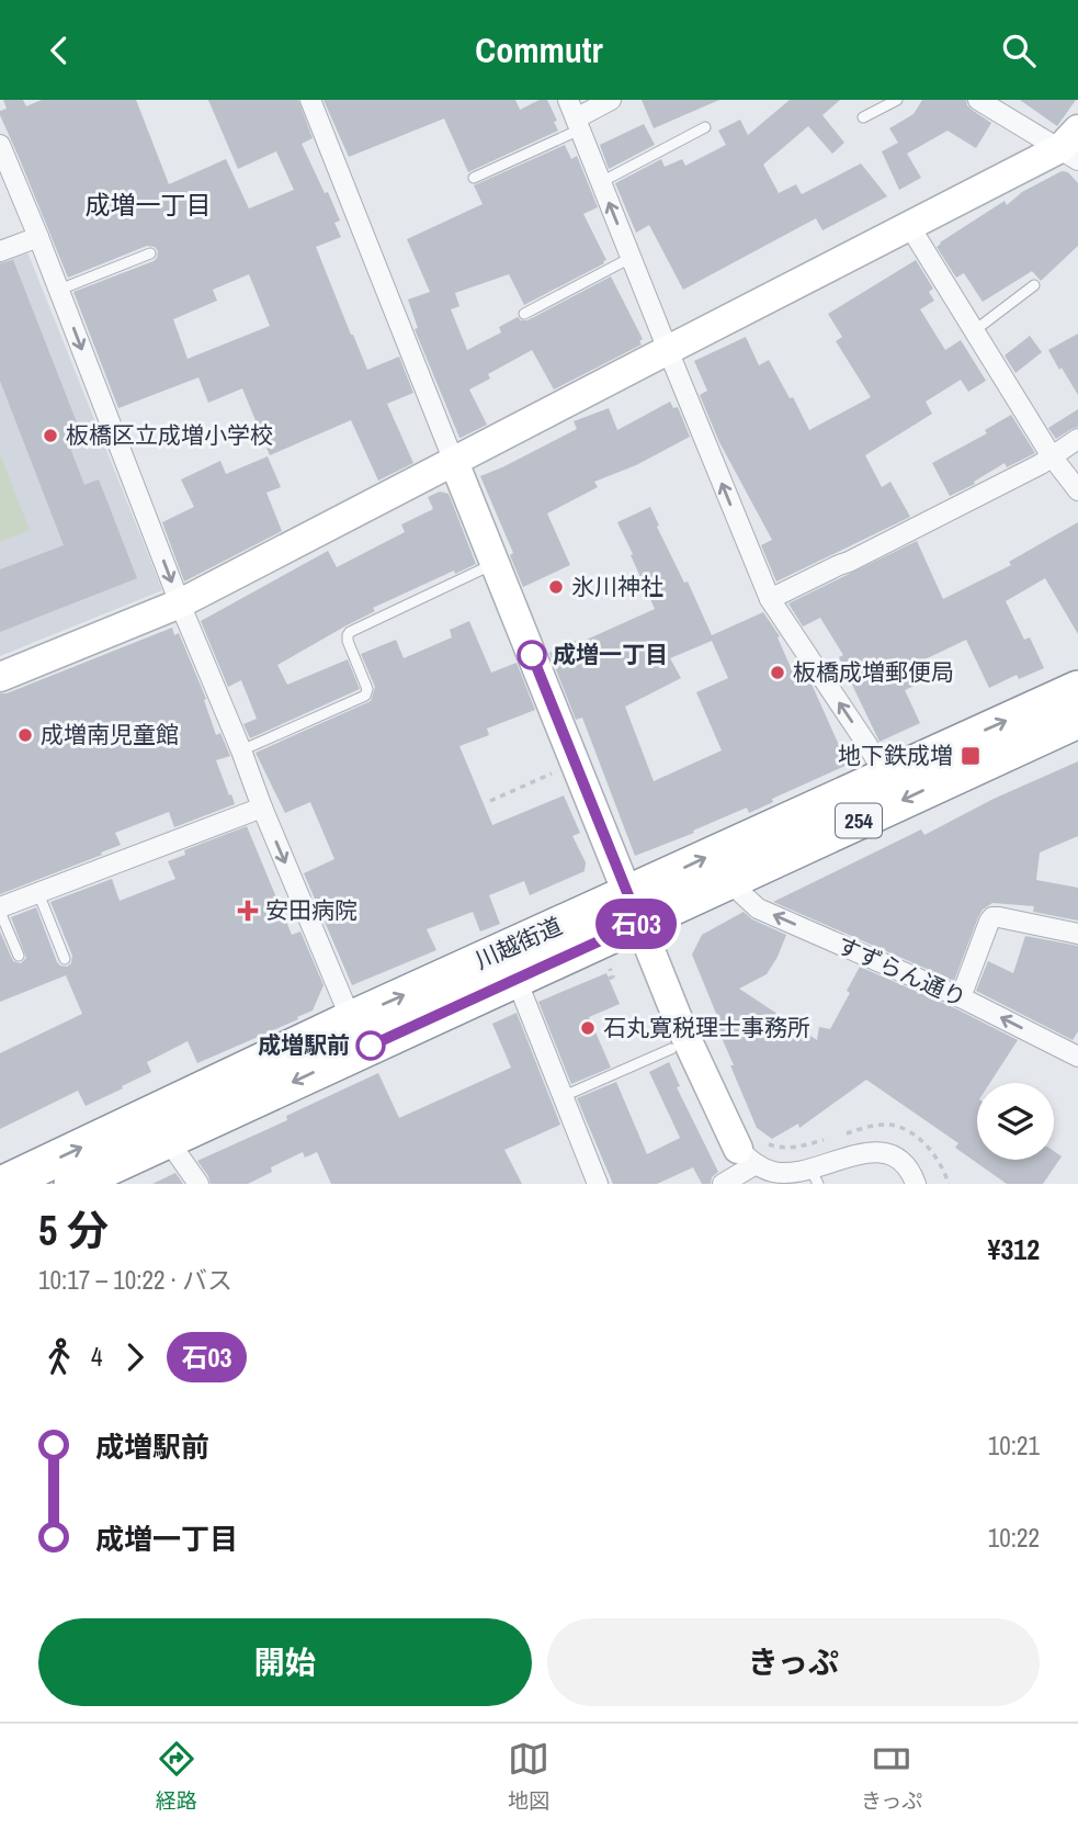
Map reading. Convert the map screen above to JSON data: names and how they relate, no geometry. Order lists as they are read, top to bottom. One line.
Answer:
{"streets":{"highway":["254","川越街道"],"street":["すずらん通り"]},"crossings":[["川越街道","すずらん通り"]],"one_way":["すずらん通り"],"districts":["成増一丁目"],"places":{"other":["板橋区立成増小学校","氷川神社","成増一丁目","板橋成増郵便局","成増南児童館","石丸寛税理士事務所","成増駅前"],"transit":["地下鉄成増"],"health":["安田病院"]},"lines":["bus line 石03"],"page":{"header":"Commutr","on_map":"石03","heading":["5 分","10:17 – 10:22 · バス","¥312"],"legs":["4","石03"],"list":[{"name":"成増駅前","value":"10:21"},{"name":"成増一丁目","value":"10:22"}],"buttons":["開始","きっぷ"],"tabs":["経路","地図","きっぷ"]}}
